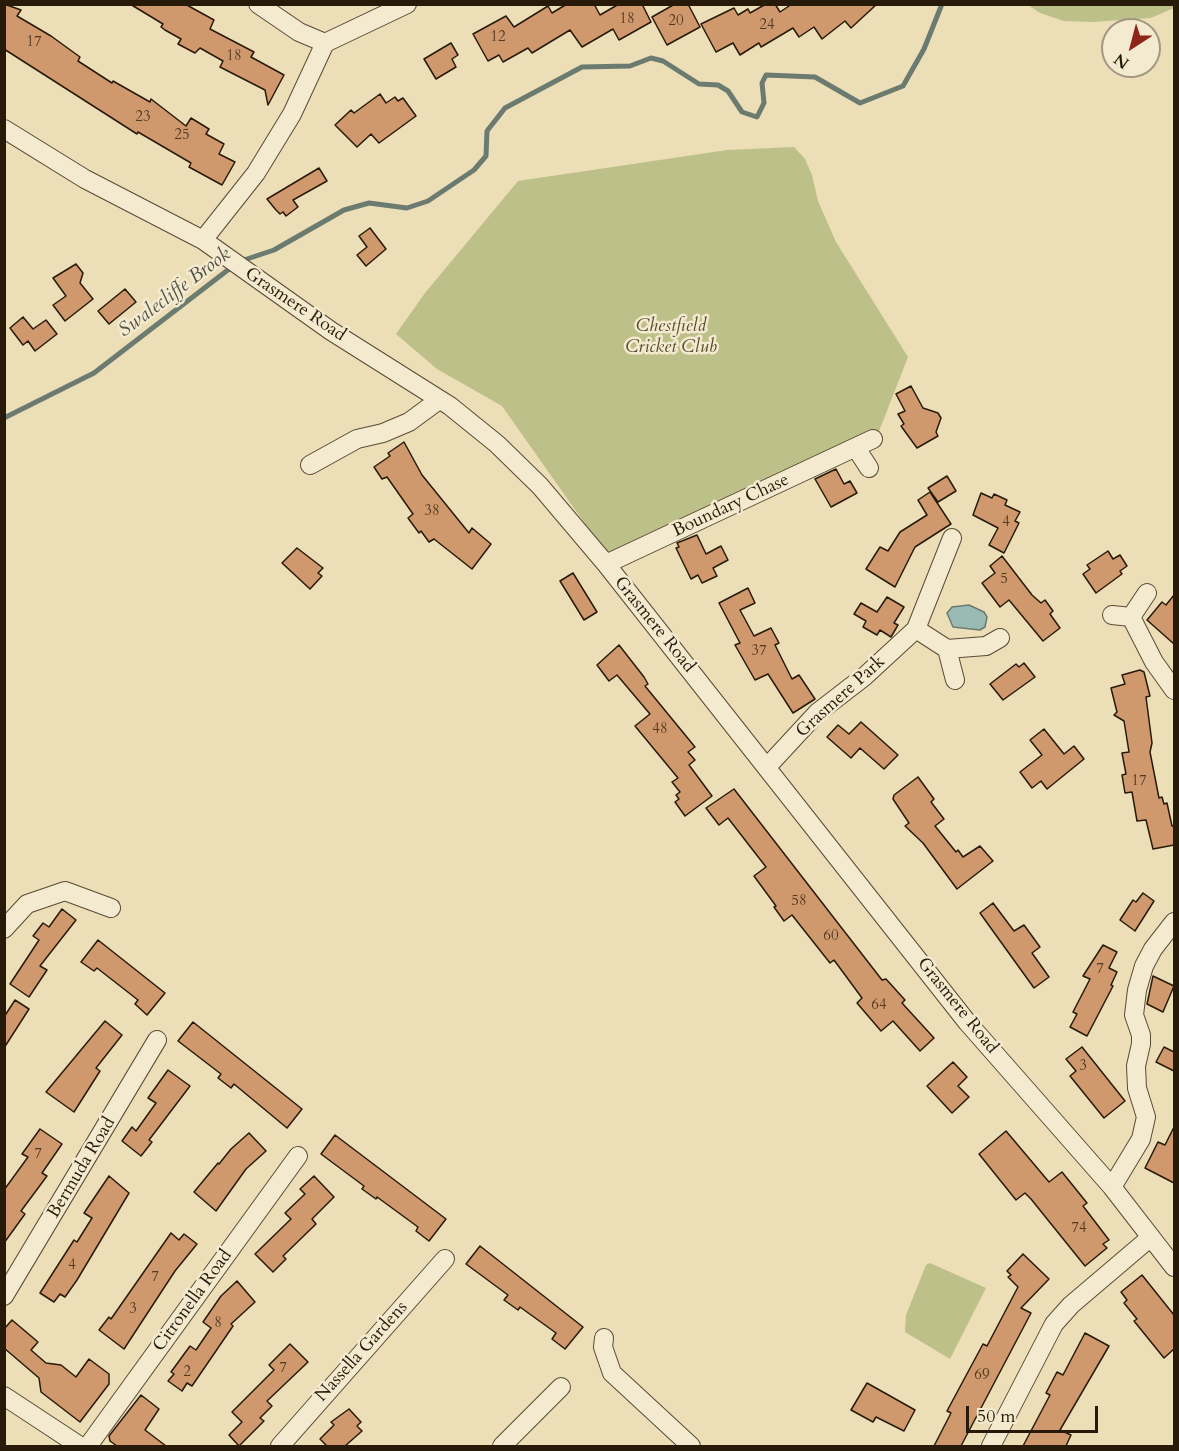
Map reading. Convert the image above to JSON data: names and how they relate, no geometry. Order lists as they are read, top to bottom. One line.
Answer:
{"streets":{"street":["Grasmere Road","Boundary Chase","Grasmere Park","Bermuda Road","Citronella Road","Nassella Gardens"]},"crossings":[["Grasmere Road","Boundary Chase"],["Grasmere Road","Grasmere Park"]],"water":["Swalecliffe Brook"],"parks":["Chestfield Cricket Club"],"house_numbers":["18","20","24","12","17","18","23","25","38","4","5","37","48","17","58","60","7","64","3","7","74","4","7","3","8","7","2","69"],"scale_bar":"50 m","north":"bottom left"}
